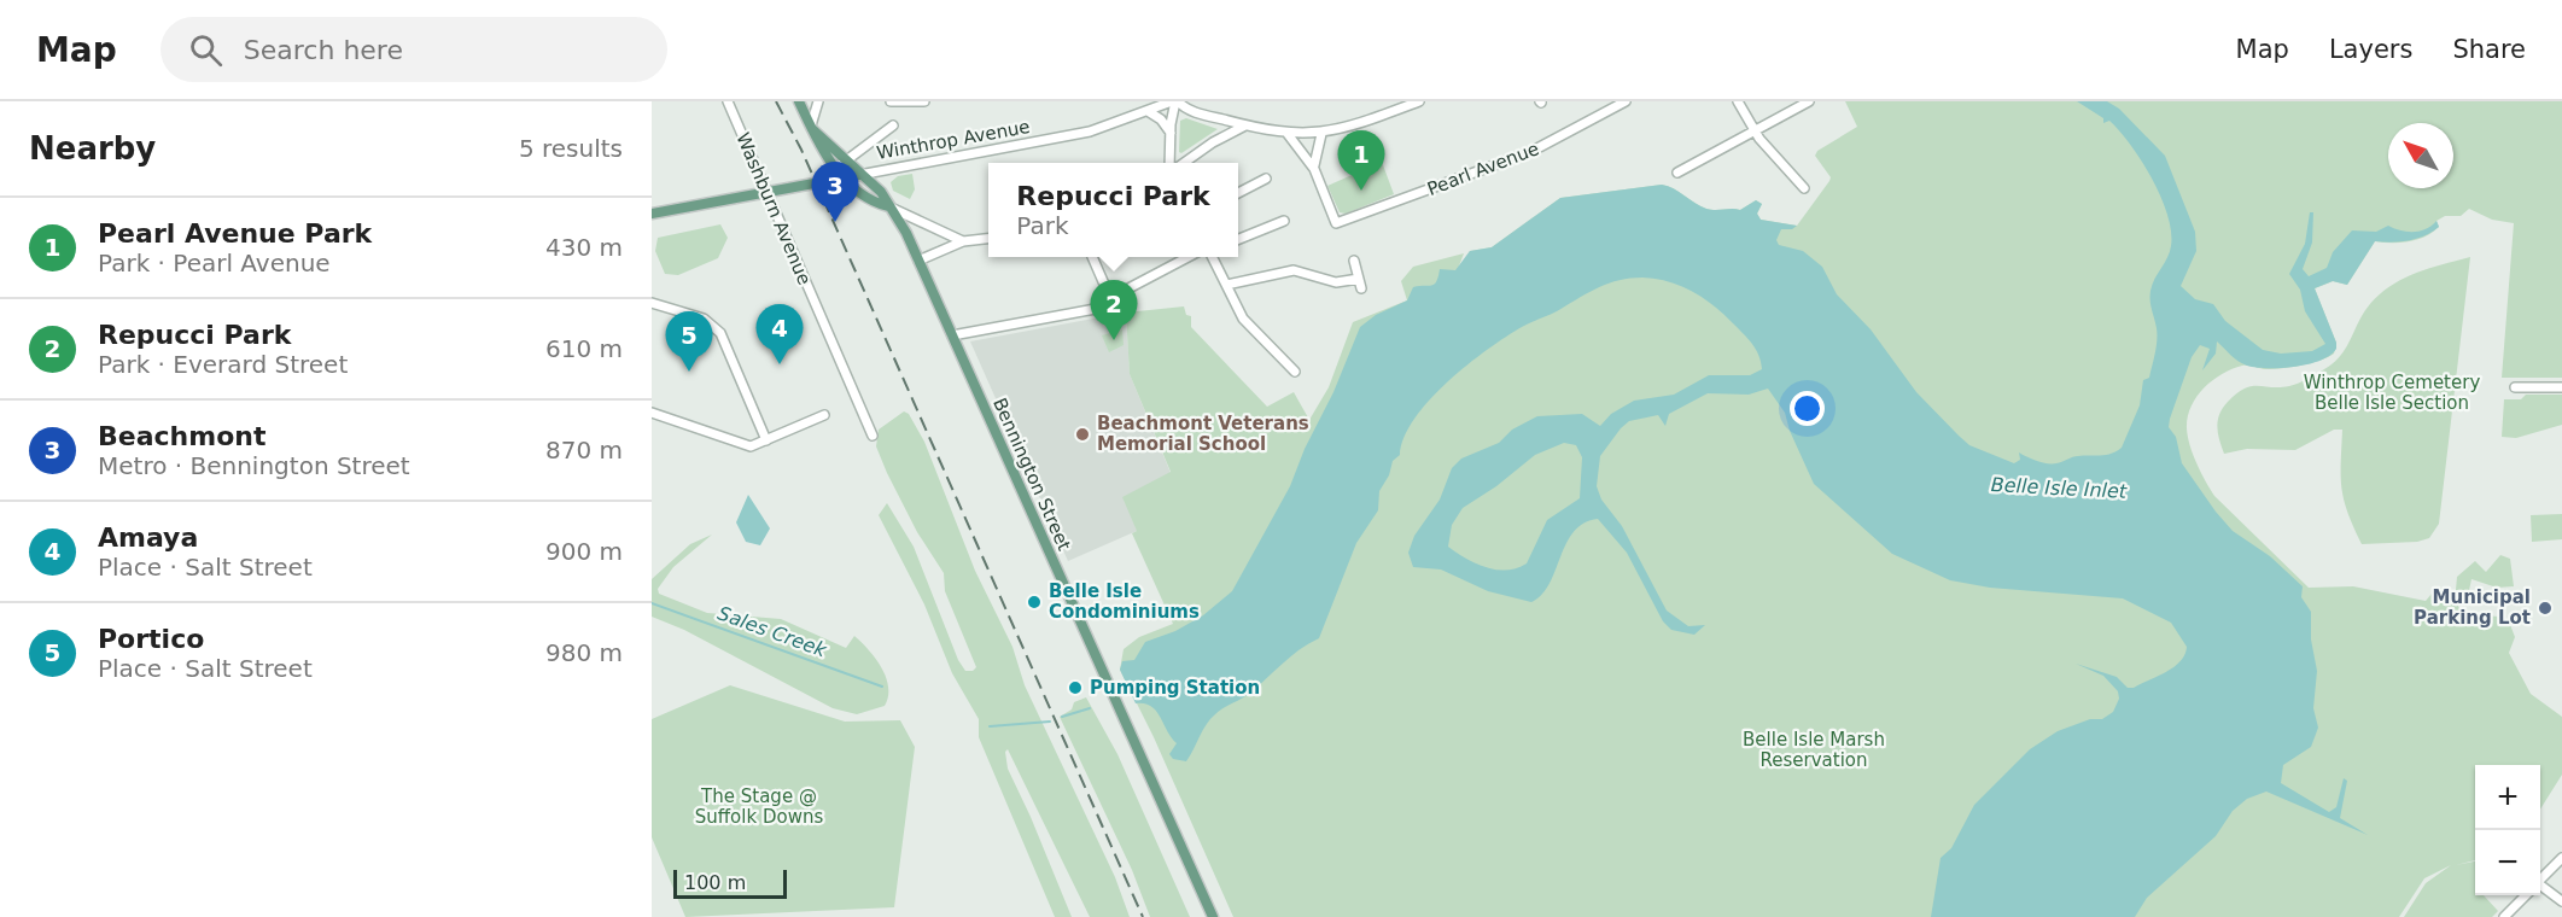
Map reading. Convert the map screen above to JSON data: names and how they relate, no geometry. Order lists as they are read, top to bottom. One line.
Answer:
{"streets":{"main road":["Winthrop Avenue","Bennington Street"],"street":["Pearl Avenue","Washburn Avenue"]},"crossings":[["Winthrop Avenue","Washburn Avenue"],["Winthrop Avenue","Bennington Street"]],"water":["Belle Isle Inlet","Sales Creek"],"parks":["Winthrop Cemetery Belle Isle Section","Belle Isle Marsh Reservation","The Stage @ Suffolk Downs"],"places":["Beachmont Veterans Memorial School","Belle Isle Condominiums","Municipal Parking Lot","Pumping Station"],"scale_bar":"100 m","north":"top left","page":{"header":"Map","search":"Search here","nav":["Map","Layers","Share"],"heading":["Nearby","5 results"],"pins":["1","3","2","4","5"],"popup":["Repucci Park","Park"],"list":[{"mark":"1","name":"Pearl Avenue Park","note":"Park · Pearl Avenue","value":"430 m"},{"mark":"2","name":"Repucci Park","note":"Park · Everard Street","value":"610 m"},{"mark":"3","name":"Beachmont","note":"Metro · Bennington Street","value":"870 m"},{"mark":"4","name":"Amaya","note":"Place · Salt Street","value":"900 m"},{"mark":"5","name":"Portico","note":"Place · Salt Street","value":"980 m"}],"map_buttons":["+","−"],"scale":"100 m"}}
